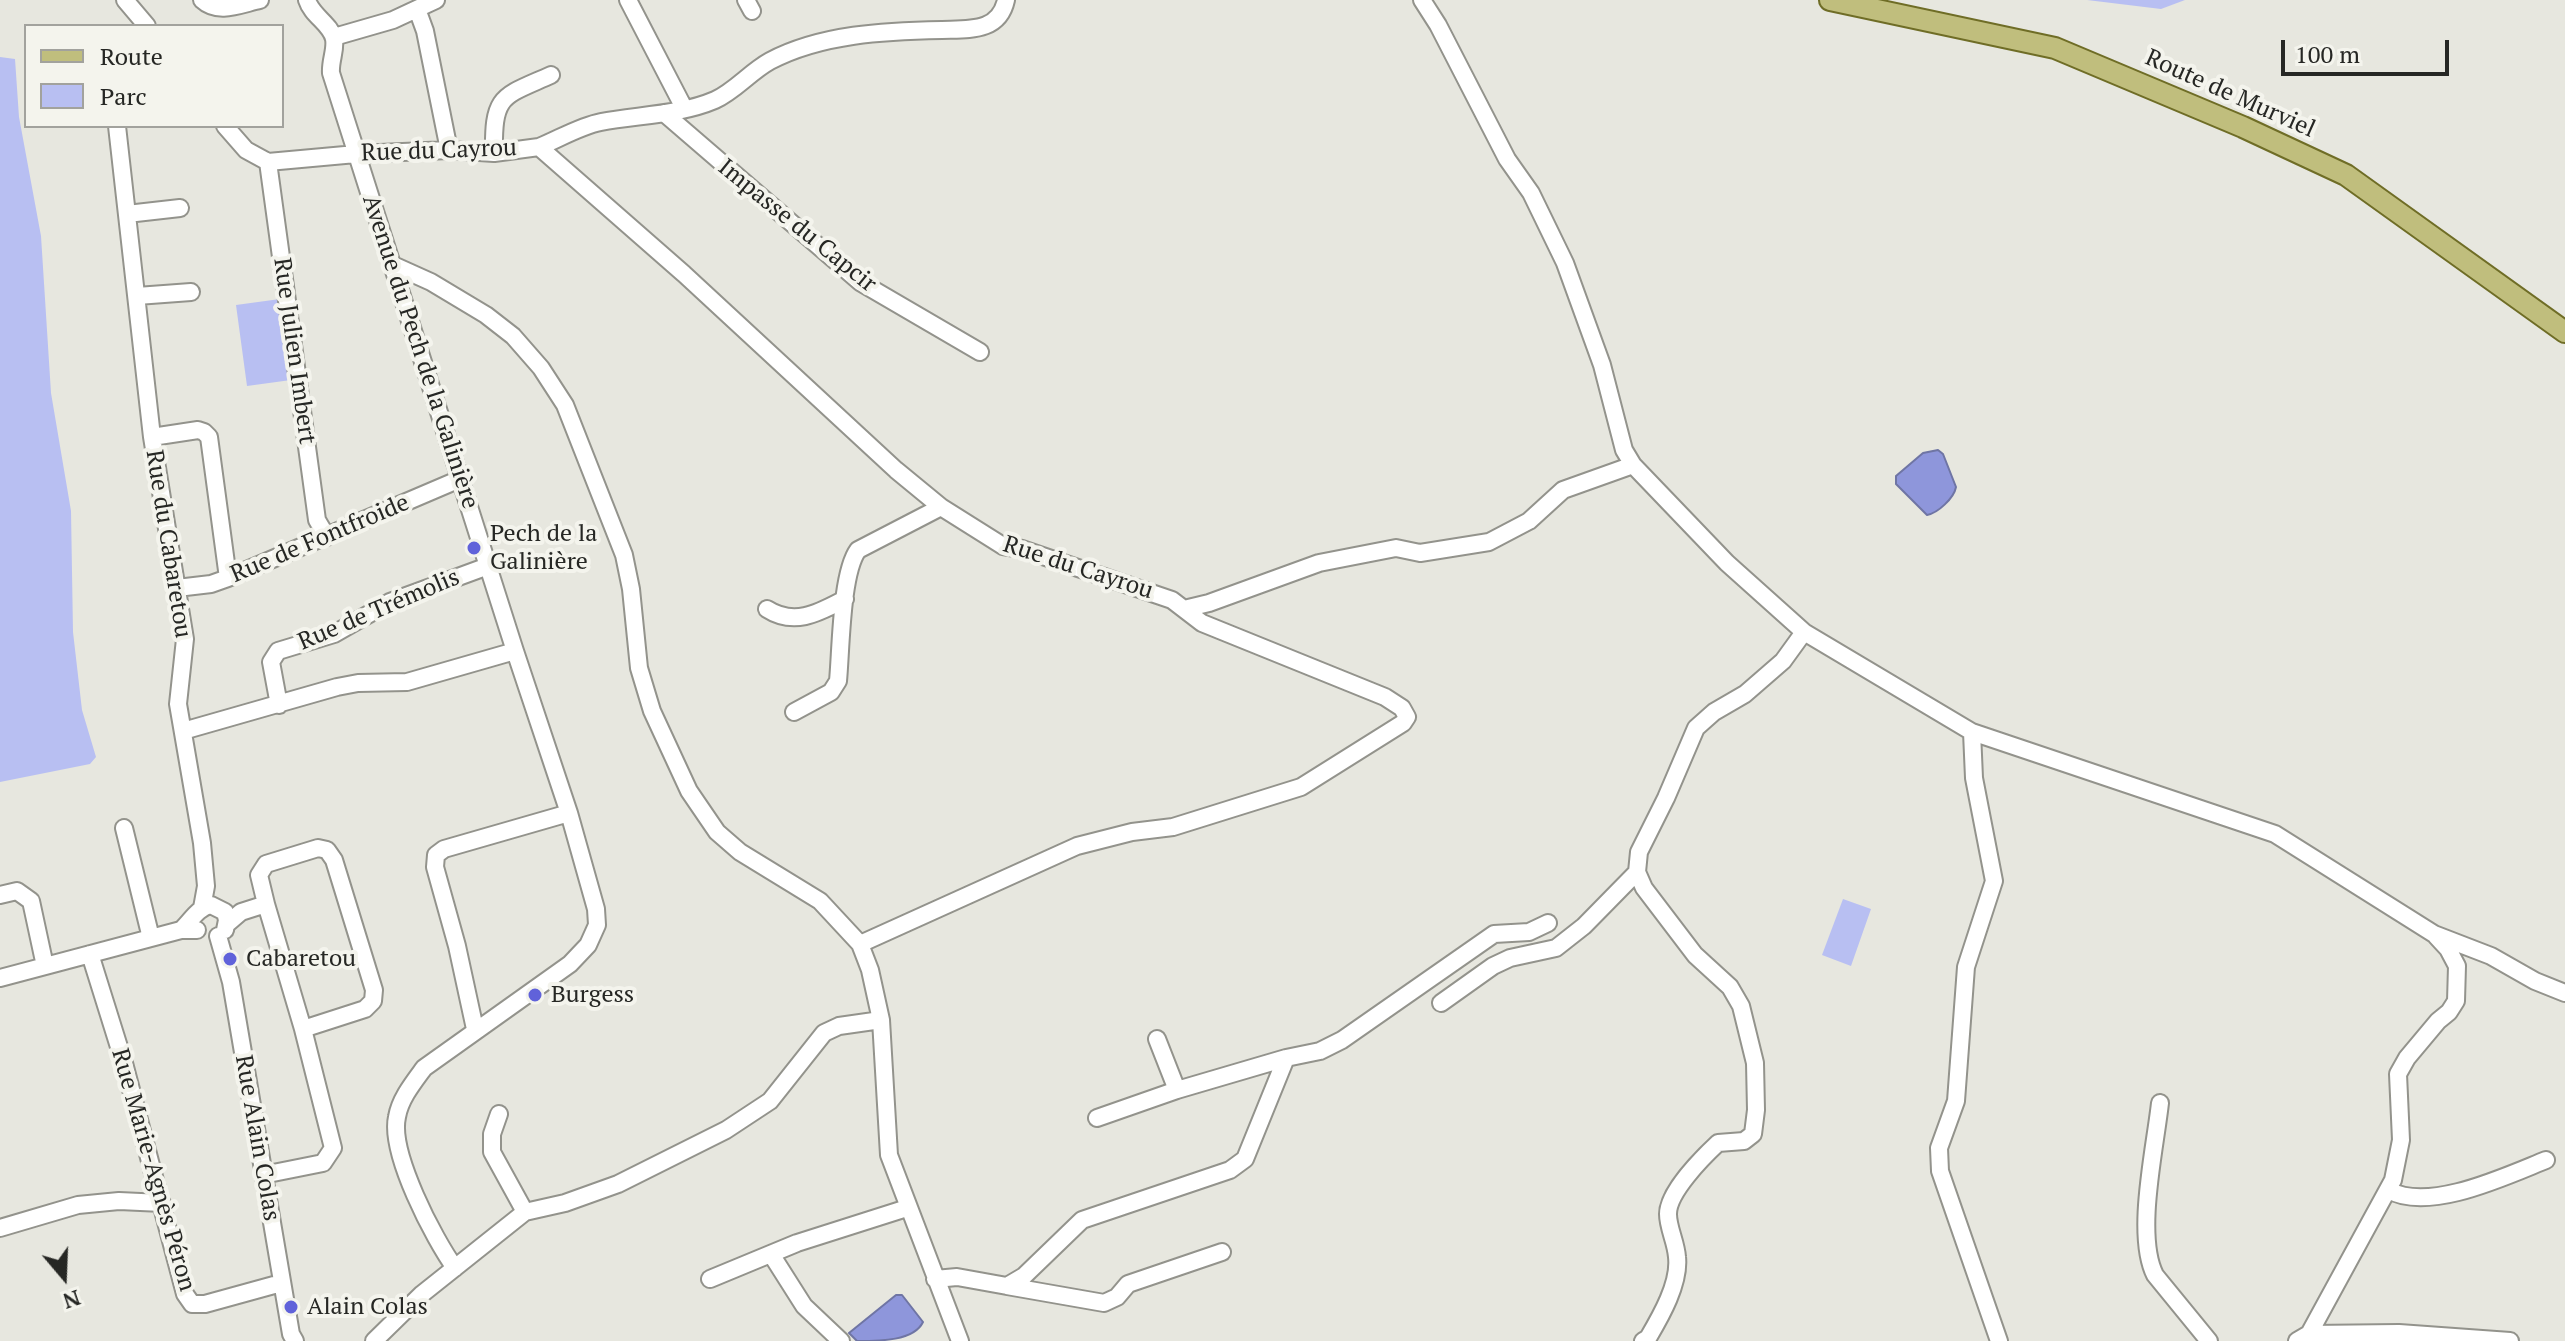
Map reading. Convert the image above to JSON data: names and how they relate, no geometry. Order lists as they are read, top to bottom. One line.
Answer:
{"streets":{"main road":["Route de Murviel"],"street":["Rue du Cayrou","Impasse du Capcir","Rue Julien Imbert","Avenue du Pech de la Galinière","Rue de Fontfroide","Rue du Cabaretou","Rue de Trémolis","Rue Alain Colas","Rue Marie-Agnès Péron"]},"crossings":[["Rue du Cayrou","Rue Julien Imbert"],["Rue du Cayrou","Avenue du Pech de la Galinière"],["Rue Julien Imbert","Rue de Fontfroide"],["Avenue du Pech de la Galinière","Rue de Fontfroide"],["Avenue du Pech de la Galinière","Rue de Trémolis"],["Rue de Fontfroide","Rue du Cabaretou"],["Rue du Cabaretou","Rue Alain Colas"],["Rue Alain Colas","Rue Marie-Agnès Péron"]],"places":["Pech de la Galinière","Cabaretou","Burgess","Alain Colas"],"legend":["Route","Parc"],"scale_bar":"100 m","north":"bottom"}
